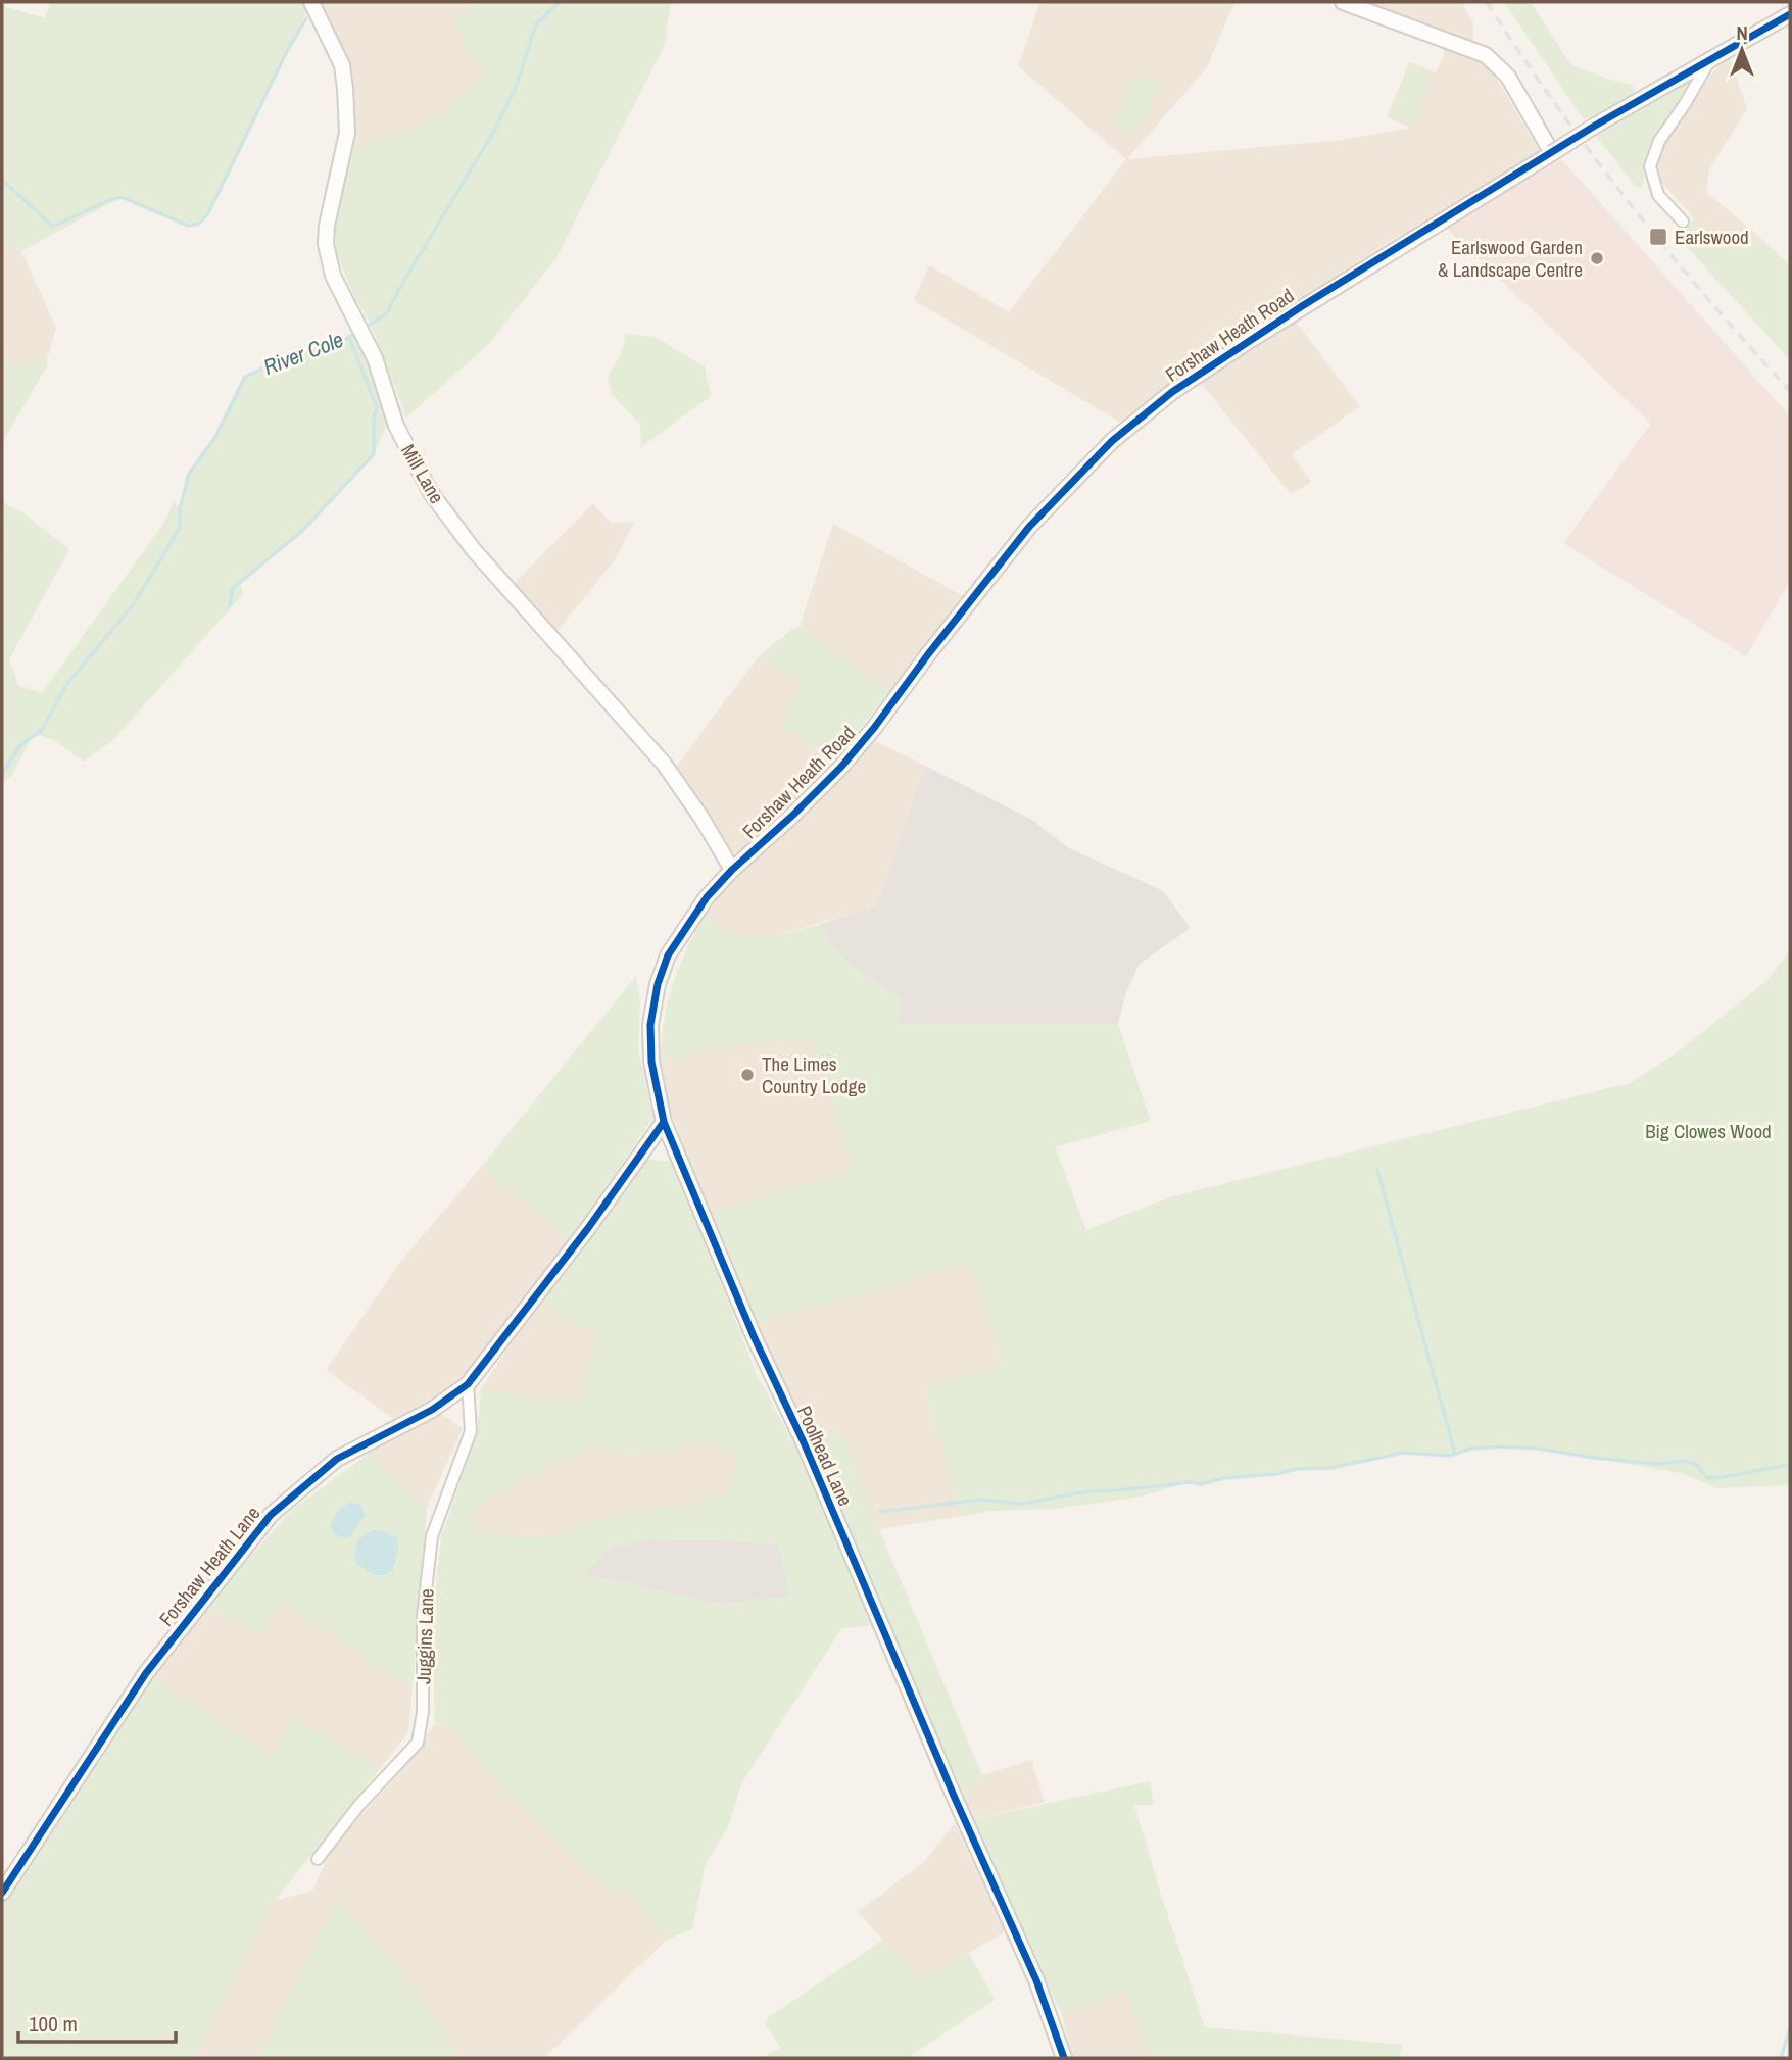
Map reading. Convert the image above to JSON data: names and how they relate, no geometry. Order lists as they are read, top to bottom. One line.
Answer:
{"streets":{"street":["Forshaw Heath Road","Mill Lane","Poolhead Lane","Forshaw Heath Lane","Juggins Lane"]},"crossings":[["Forshaw Heath Road","Mill Lane"],["Forshaw Heath Road","Poolhead Lane"],["Mill Lane","Poolhead Lane"],["Poolhead Lane","Forshaw Heath Lane"],["Forshaw Heath Lane","Juggins Lane"]],"water":["River Cole"],"parks":["Big Clowes Wood"],"places":{"transit":["Earlswood"],"other":["Earlswood Garden & Landscape Centre","The Limes Country Lodge"]},"scale_bar":"100 m","north":"top"}
